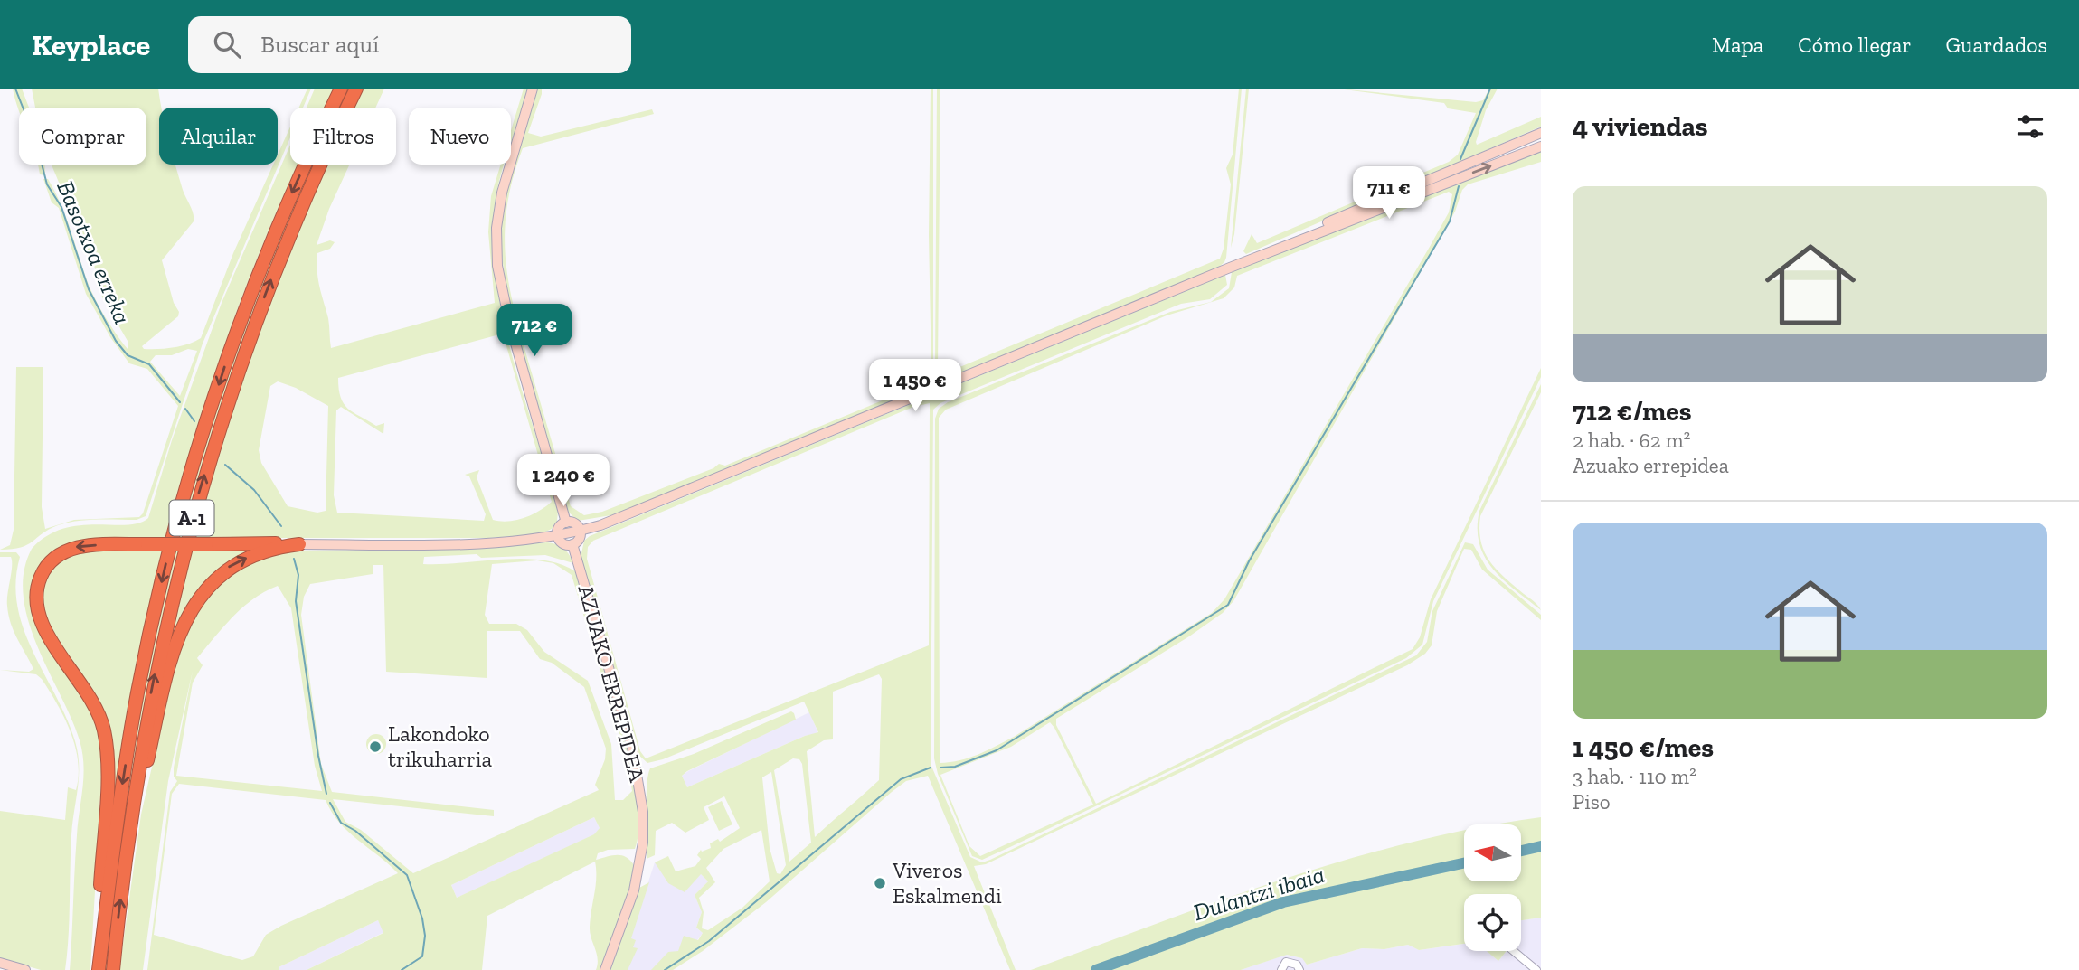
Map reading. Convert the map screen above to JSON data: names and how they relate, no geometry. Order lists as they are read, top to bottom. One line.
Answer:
{"streets":{"highway":["A-1"],"main road":["AZUAKO ERREPIDEA"]},"water":["Basotxoa erreka","Dulantzi ibaia"],"places":["Lakondoko trikuharria","Viveros Eskalmendi"],"north":"left","page":{"header":"Keyplace","search":"Buscar aquí","nav":["Mapa","Cómo llegar","Guardados"],"heading":"4 viviendas","chip":["Comprar","Alquilar","Filtros","Nuevo"],"list":[{"name":"712 €/mes","note":"2 hab. · 62 m² · Azuako errepidea"},{"name":"1 450 €/mes","note":"3 hab. · 110 m² · Piso"}],"price":["711 €","712 €","1 450 €","1 240 €"]}}
